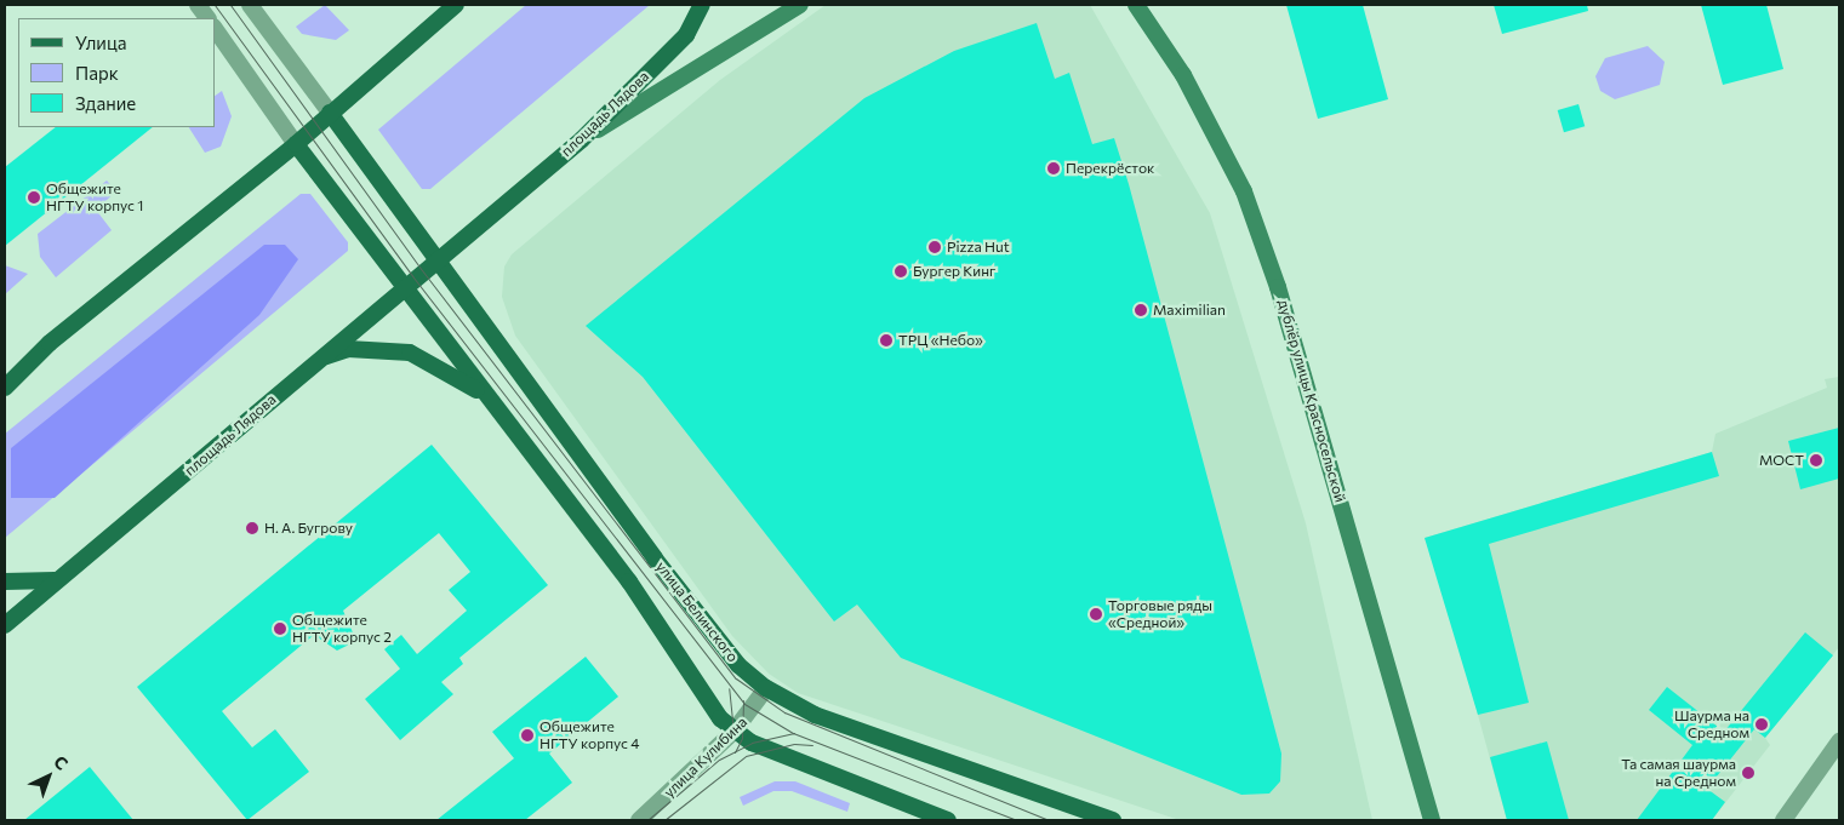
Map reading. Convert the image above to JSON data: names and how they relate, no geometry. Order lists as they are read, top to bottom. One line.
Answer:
{"streets":{"main road":["площадь Лядова","дублёр улицы Красносельской","улица Белинского"],"street":["улица Кулибина"]},"crossings":[["площадь Лядова","улица Белинского"],["улица Белинского","улица Кулибина"]],"places":["Перекрёсток","Общежите НГТУ корпус 1","Pizza Hut","Бургер Кинг","Maximilian","ТРЦ «Небо»","МОСТ","Н. А. Бугрову","Торговые ряды «Средной»","Общежите НГТУ корпус 2","Шаурма на Средном","Общежите НГТУ корпус 4","Та самая шаурма на Средном"],"legend":["Улица","Парк","Здание"],"north":"top right"}
